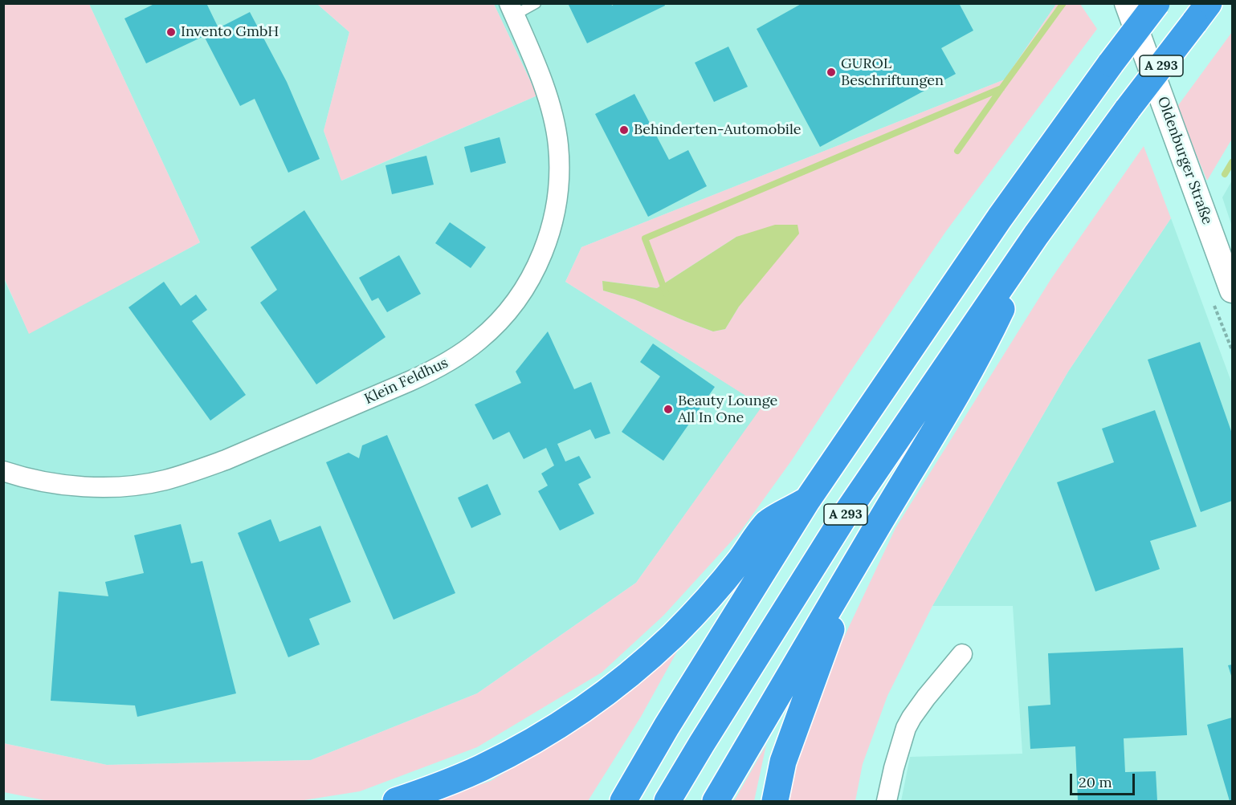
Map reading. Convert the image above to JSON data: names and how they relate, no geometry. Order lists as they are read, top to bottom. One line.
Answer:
{"streets":{"highway":["A 293"],"street":["Oldenburger Straße","Klein Feldhus"]},"places":["Invento GmbH","GUROL Beschriftungen","Behinderten-Automobile","Beauty Lounge All In One"],"scale_bar":"20 m"}
